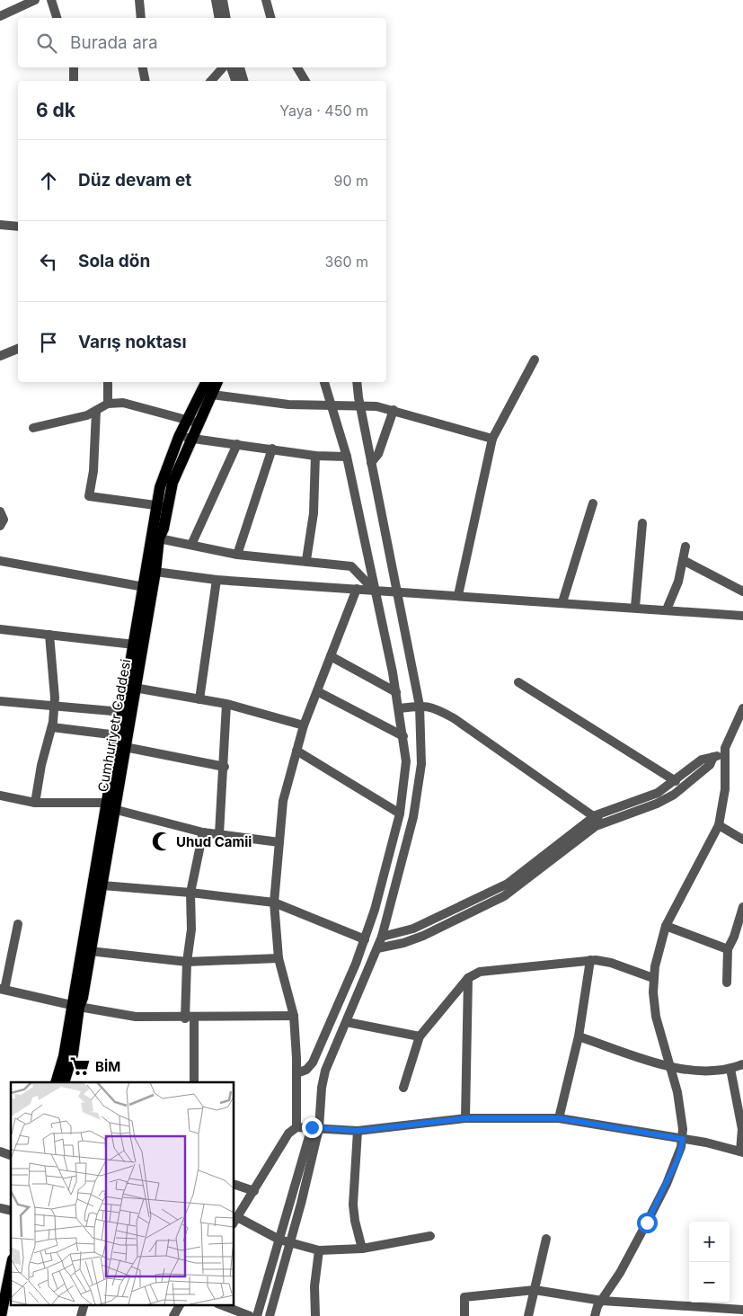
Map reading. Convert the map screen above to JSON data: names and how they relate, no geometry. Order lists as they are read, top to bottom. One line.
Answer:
{"streets":{"main road":["Cumhuriyetr Caddesi"]},"places":{"mosque":["Uhud Camii"],"supermarket":["BİM"]},"page":{"search":"Burada ara","heading":["6 dk","Yaya · 450 m"],"list":[["Düz devam et","90 m"],["Sola dön","360 m"],"Varış noktası"],"map_buttons":["+","−"]}}
